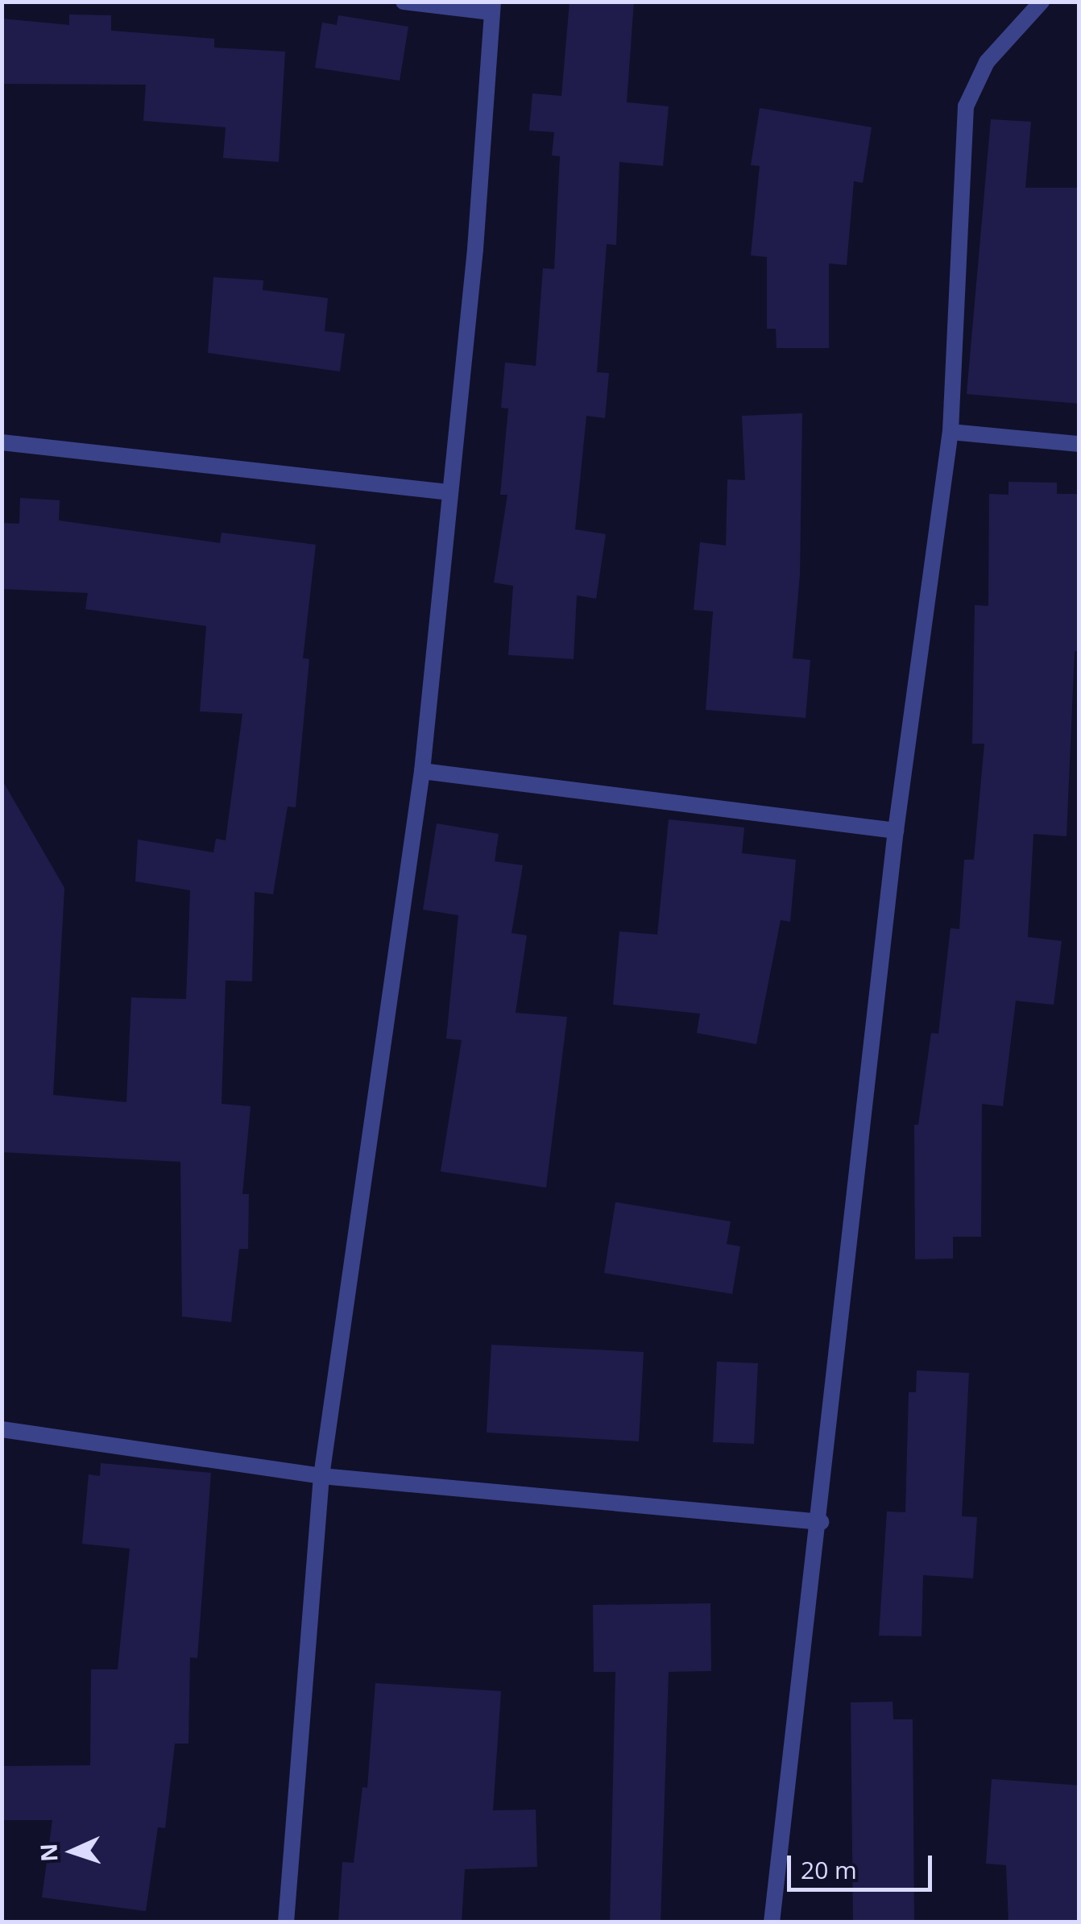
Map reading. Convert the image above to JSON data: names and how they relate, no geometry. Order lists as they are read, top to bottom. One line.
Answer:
{"scale_bar":"20 m","north":"left"}
